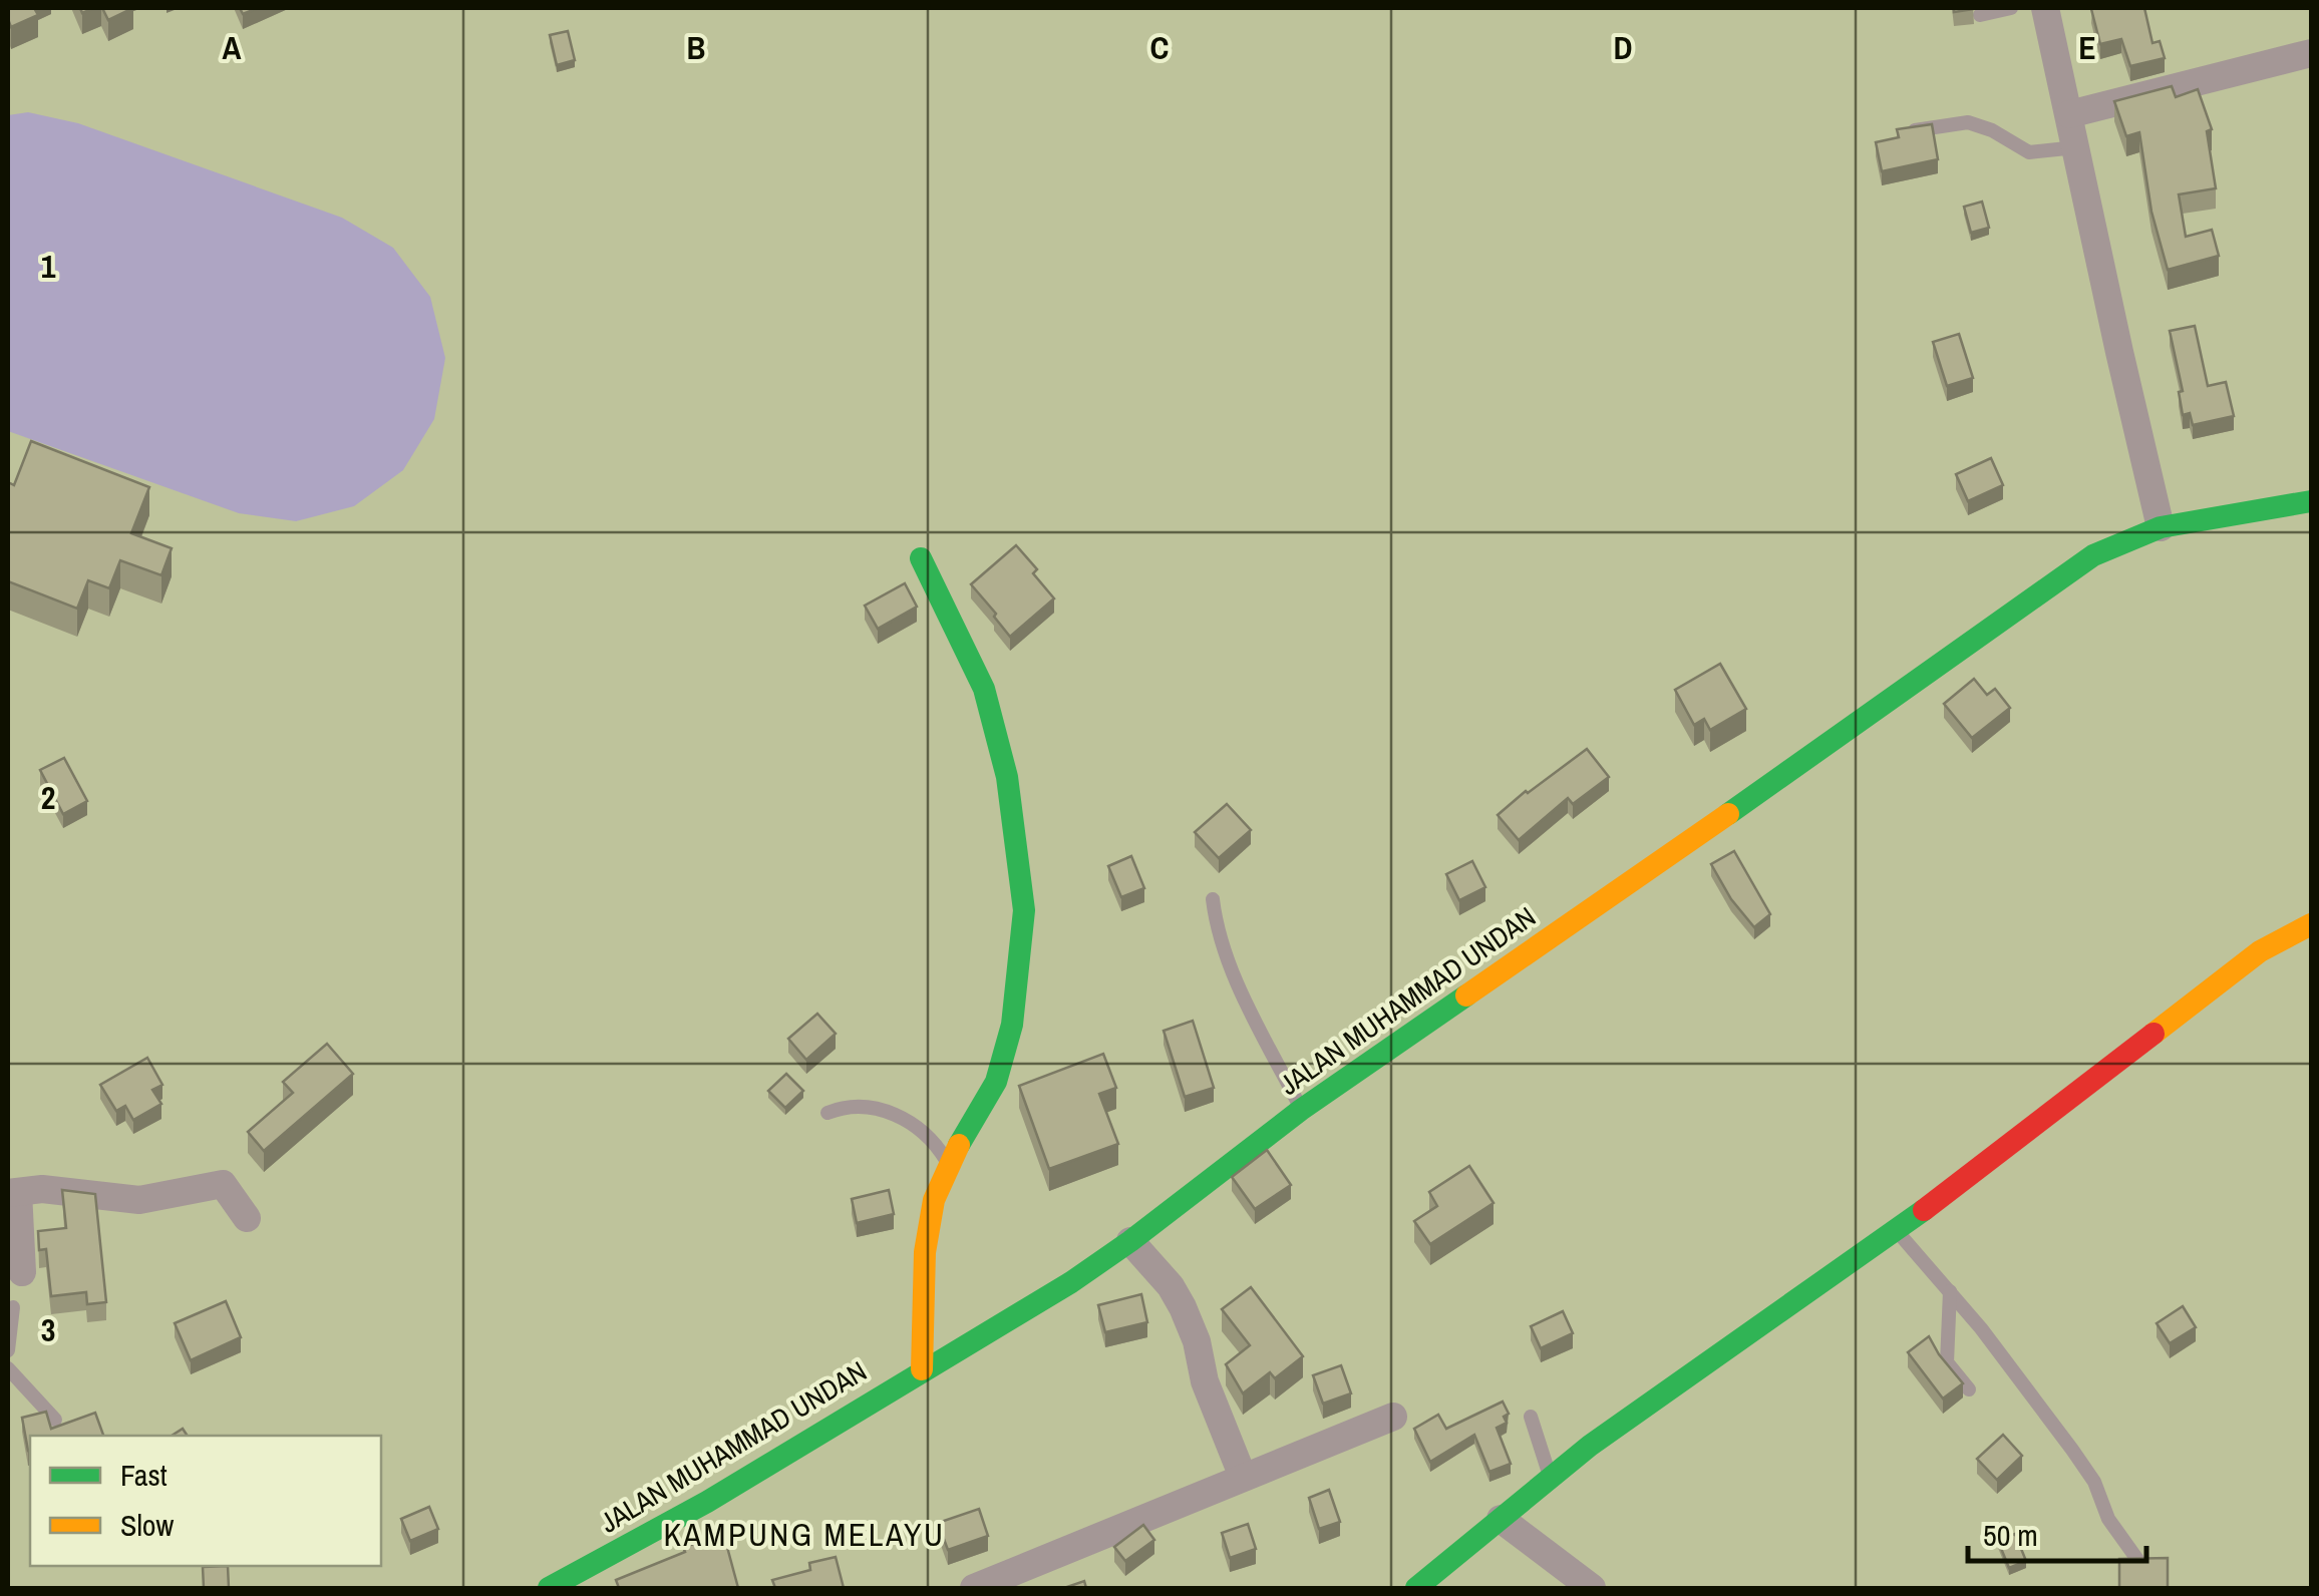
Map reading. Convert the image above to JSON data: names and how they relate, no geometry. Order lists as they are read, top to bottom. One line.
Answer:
{"streets":{"street":["JALAN MUHAMMAD UNDAN"]},"districts":["KAMPUNG MELAYU"],"legend":["Fast","Slow"],"scale_bar":"50 m","grid":{"columns":["A","B","C","D","E"],"rows":["1","2","3"]}}
